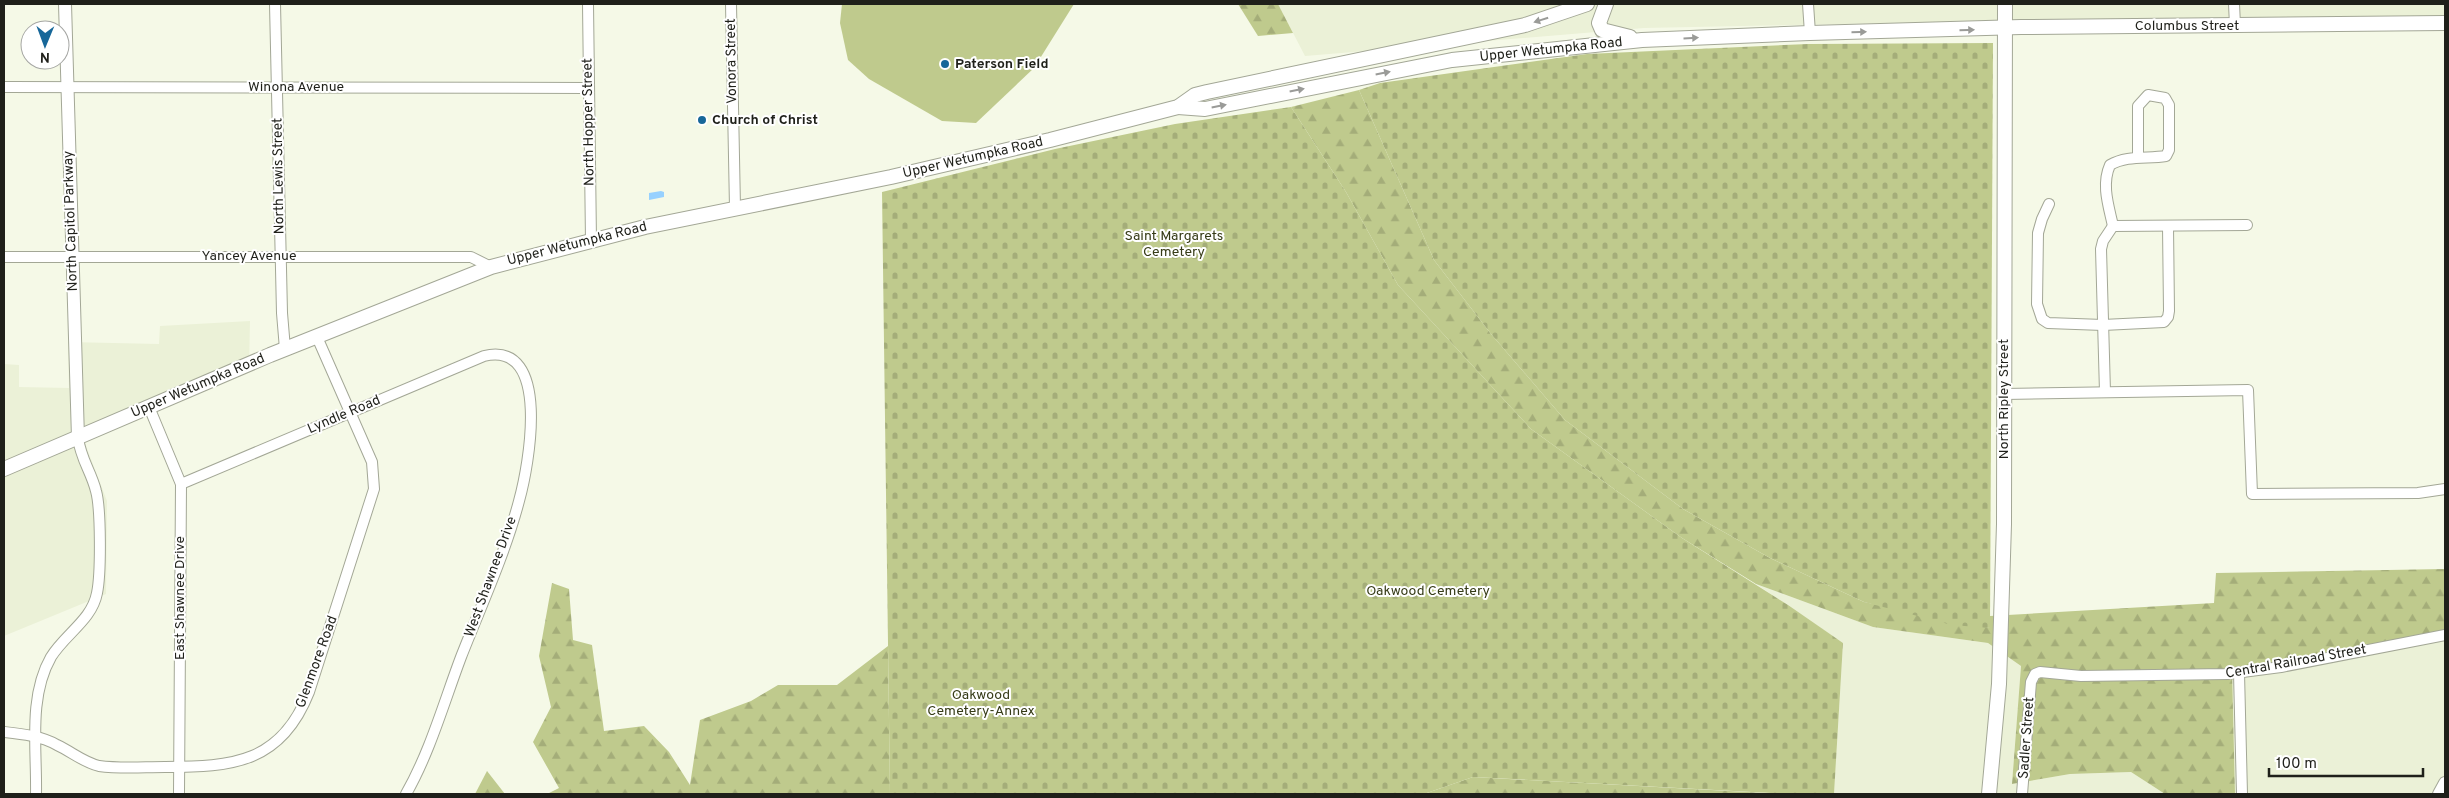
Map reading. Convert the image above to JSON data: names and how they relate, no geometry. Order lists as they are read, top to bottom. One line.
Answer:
{"streets":{"main road":["Columbus Street","Upper Wetumpka Road","North Ripley Street"],"street":["Vonora Street","Winona Avenue","North Hopper Street","North Lewis Street","North Capitol Parkway","Yancey Avenue","Lyndle Road","West Shawnee Drive","East Shawnee Drive","Glenmore Road","Central Railroad Street","Sadler Street"]},"crossings":[["Columbus Street","Upper Wetumpka Road"],["Columbus Street","North Ripley Street"],["Upper Wetumpka Road","Vonora Street"],["Upper Wetumpka Road","North Hopper Street"],["Upper Wetumpka Road","North Lewis Street"],["Upper Wetumpka Road","North Capitol Parkway"],["Upper Wetumpka Road","Yancey Avenue"],["Upper Wetumpka Road","East Shawnee Drive"],["Upper Wetumpka Road","Glenmore Road"],["Winona Avenue","North Hopper Street"],["Winona Avenue","North Lewis Street"],["Winona Avenue","North Capitol Parkway"],["North Lewis Street","Yancey Avenue"],["North Capitol Parkway","Yancey Avenue"],["Lyndle Road","West Shawnee Drive"],["Lyndle Road","East Shawnee Drive"],["Lyndle Road","Glenmore Road"],["East Shawnee Drive","Glenmore Road"],["Central Railroad Street","Sadler Street"]],"parks":["Saint Margarets Cemetery","Oakwood Cemetery","Oakwood Cemetery-Annex"],"places":["Paterson Field","Church of Christ"],"scale_bar":"100 m","north":"bottom"}
